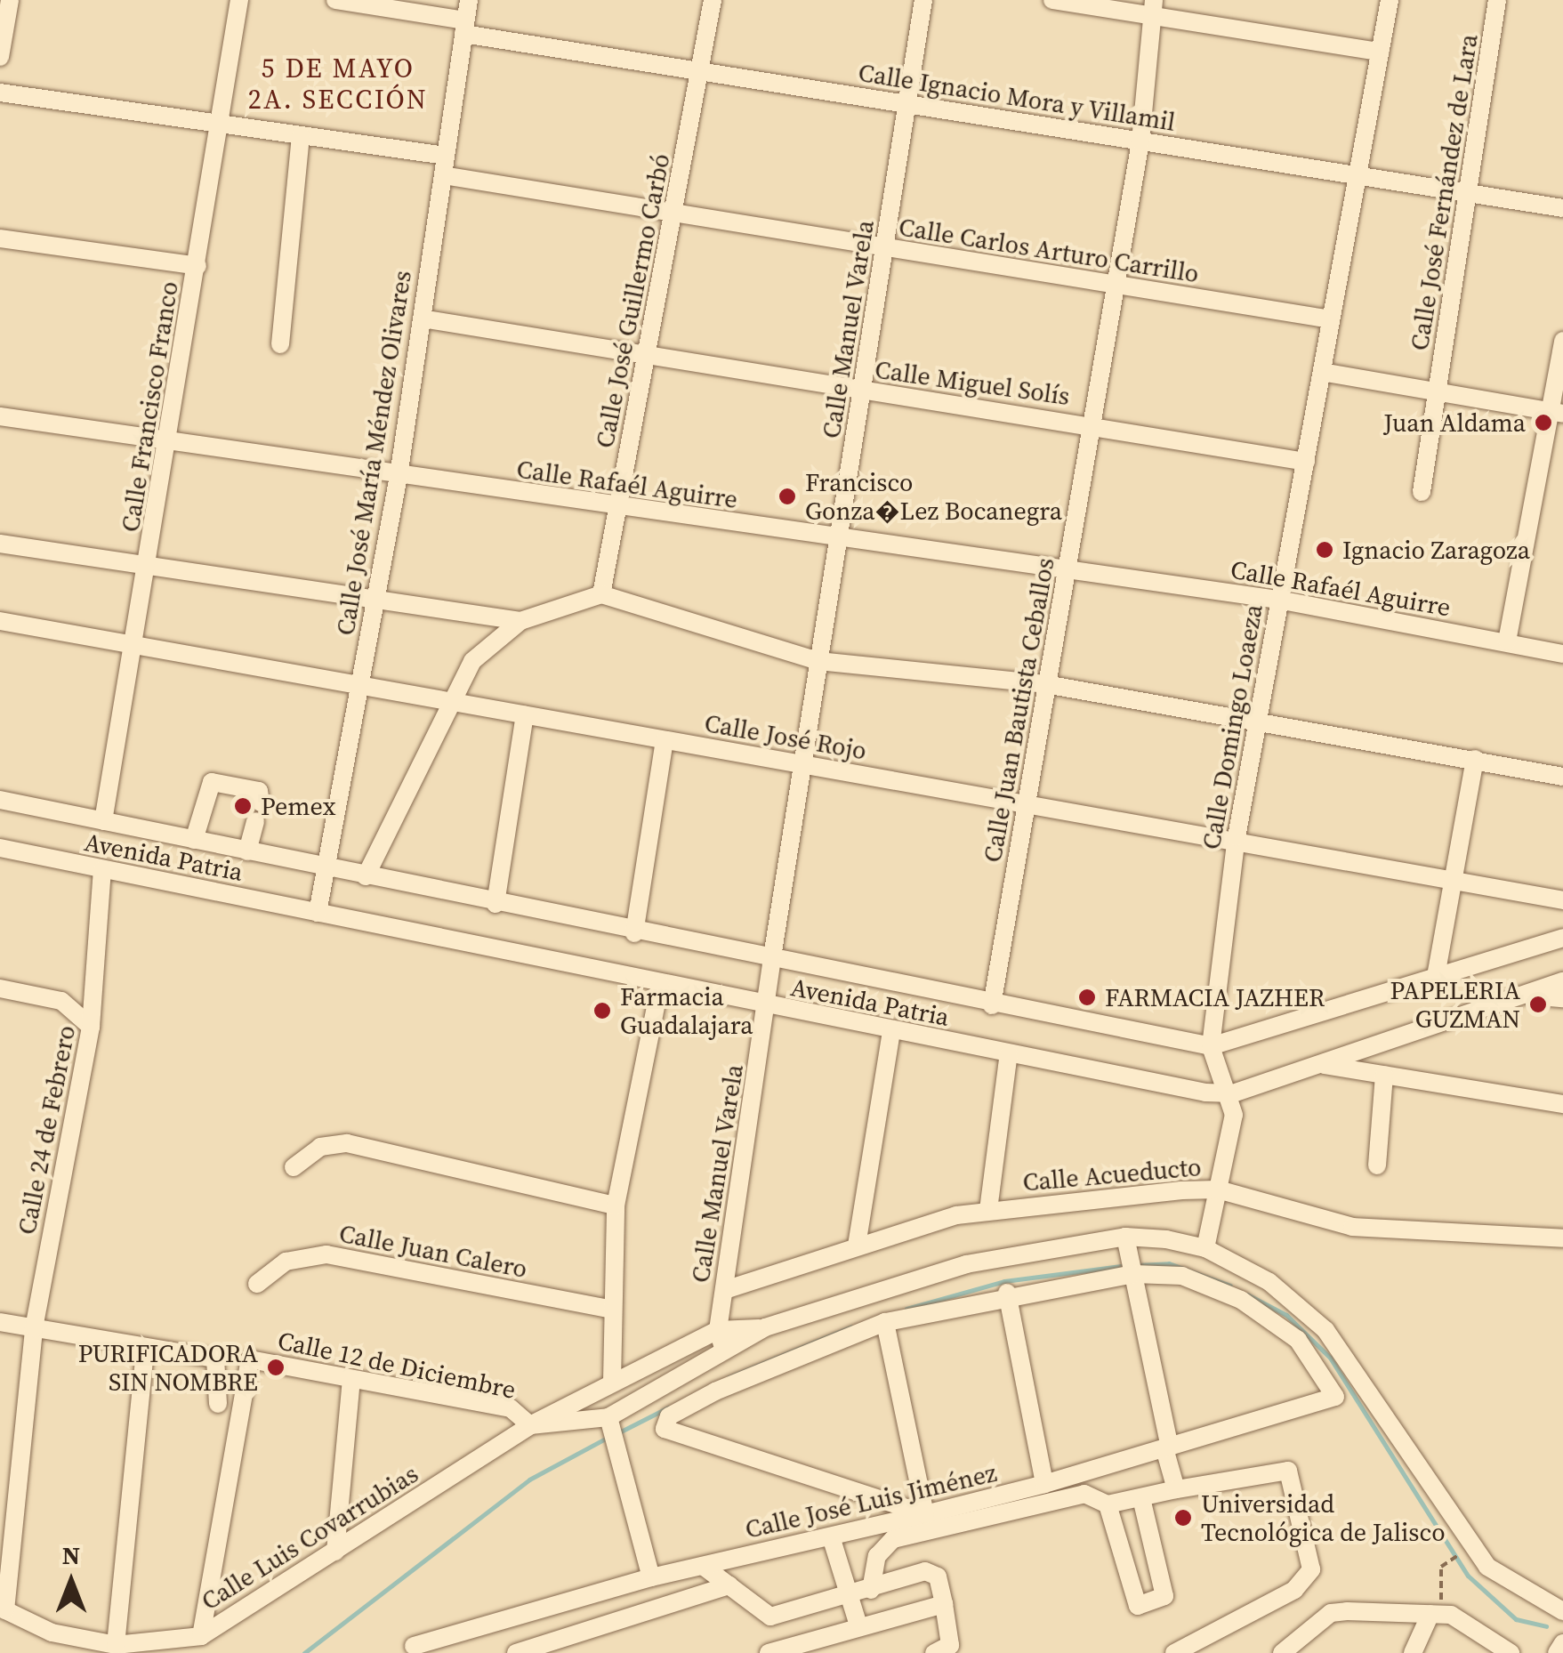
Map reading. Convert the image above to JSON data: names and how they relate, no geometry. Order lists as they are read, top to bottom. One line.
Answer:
{"streets":{"street":["Calle Ignacio Mora y Villamil","Calle José Fernández de Lara","Calle Carlos Arturo Carrillo","Calle José Guillermo Carbó","Calle Manuel Varela","Calle Miguel Solís","Calle Francisco Franco","Calle José María Méndez Olivares","Calle Rafaél Aguirre","Calle Juan Bautista Ceballos","Calle Domingo Loaeza","Calle José Rojo","Avenida Patria","Calle 24 de Febrero","Calle Acueducto","Calle Juan Calero","Calle 12 de Diciembre","Calle José Luis Jiménez","Calle Luis Covarrubias"]},"crossings":[["Calle Ignacio Mora y Villamil","Calle José Fernández de Lara"],["Calle Ignacio Mora y Villamil","Calle José Guillermo Carbó"],["Calle Ignacio Mora y Villamil","Calle Manuel Varela"],["Calle Ignacio Mora y Villamil","Calle José María Méndez Olivares"],["Calle Ignacio Mora y Villamil","Calle Juan Bautista Ceballos"],["Calle Ignacio Mora y Villamil","Calle Domingo Loaeza"],["Calle Carlos Arturo Carrillo","Calle José Guillermo Carbó"],["Calle Carlos Arturo Carrillo","Calle Manuel Varela"],["Calle Carlos Arturo Carrillo","Calle José María Méndez Olivares"],["Calle Carlos Arturo Carrillo","Calle Juan Bautista Ceballos"],["Calle Carlos Arturo Carrillo","Calle Domingo Loaeza"],["Calle José Guillermo Carbó","Calle Miguel Solís"],["Calle José Guillermo Carbó","Calle Rafaél Aguirre"],["Calle Manuel Varela","Calle Miguel Solís"],["Calle Manuel Varela","Calle Rafaél Aguirre"],["Calle Manuel Varela","Calle José Rojo"],["Calle Manuel Varela","Avenida Patria"],["Calle Manuel Varela","Calle Acueducto"],["Calle Manuel Varela","Calle Luis Covarrubias"],["Calle Miguel Solís","Calle José María Méndez Olivares"],["Calle Miguel Solís","Calle Juan Bautista Ceballos"],["Calle Miguel Solís","Calle Domingo Loaeza"],["Calle Francisco Franco","Calle Rafaél Aguirre"],["Calle Francisco Franco","Calle José Rojo"],["Calle Francisco Franco","Avenida Patria"],["Calle José María Méndez Olivares","Calle Rafaél Aguirre"],["Calle José María Méndez Olivares","Calle José Rojo"],["Calle José María Méndez Olivares","Avenida Patria"],["Calle Rafaél Aguirre","Calle Juan Bautista Ceballos"],["Calle Rafaél Aguirre","Calle Domingo Loaeza"],["Calle Juan Bautista Ceballos","Calle José Rojo"],["Calle Juan Bautista Ceballos","Avenida Patria"],["Calle Domingo Loaeza","Calle José Rojo"],["Calle Domingo Loaeza","Avenida Patria"],["Avenida Patria","Calle 24 de Febrero"],["Calle 24 de Febrero","Calle Luis Covarrubias"],["Calle 12 de Diciembre","Calle Luis Covarrubias"],["Calle José Luis Jiménez","Calle Luis Covarrubias"]],"districts":["5 DE MAYO 2A. SECCIÓN"],"places":["Juan Aldama","Francisco Gonza�Lez Bocanegra","Ignacio Zaragoza","Pemex","FARMACIA JAZHER","PAPELERIA GUZMAN","Farmacia Guadalajara","PURIFICADORA SIN NOMBRE","Universidad Tecnológica de Jalisco"],"north":"top"}
